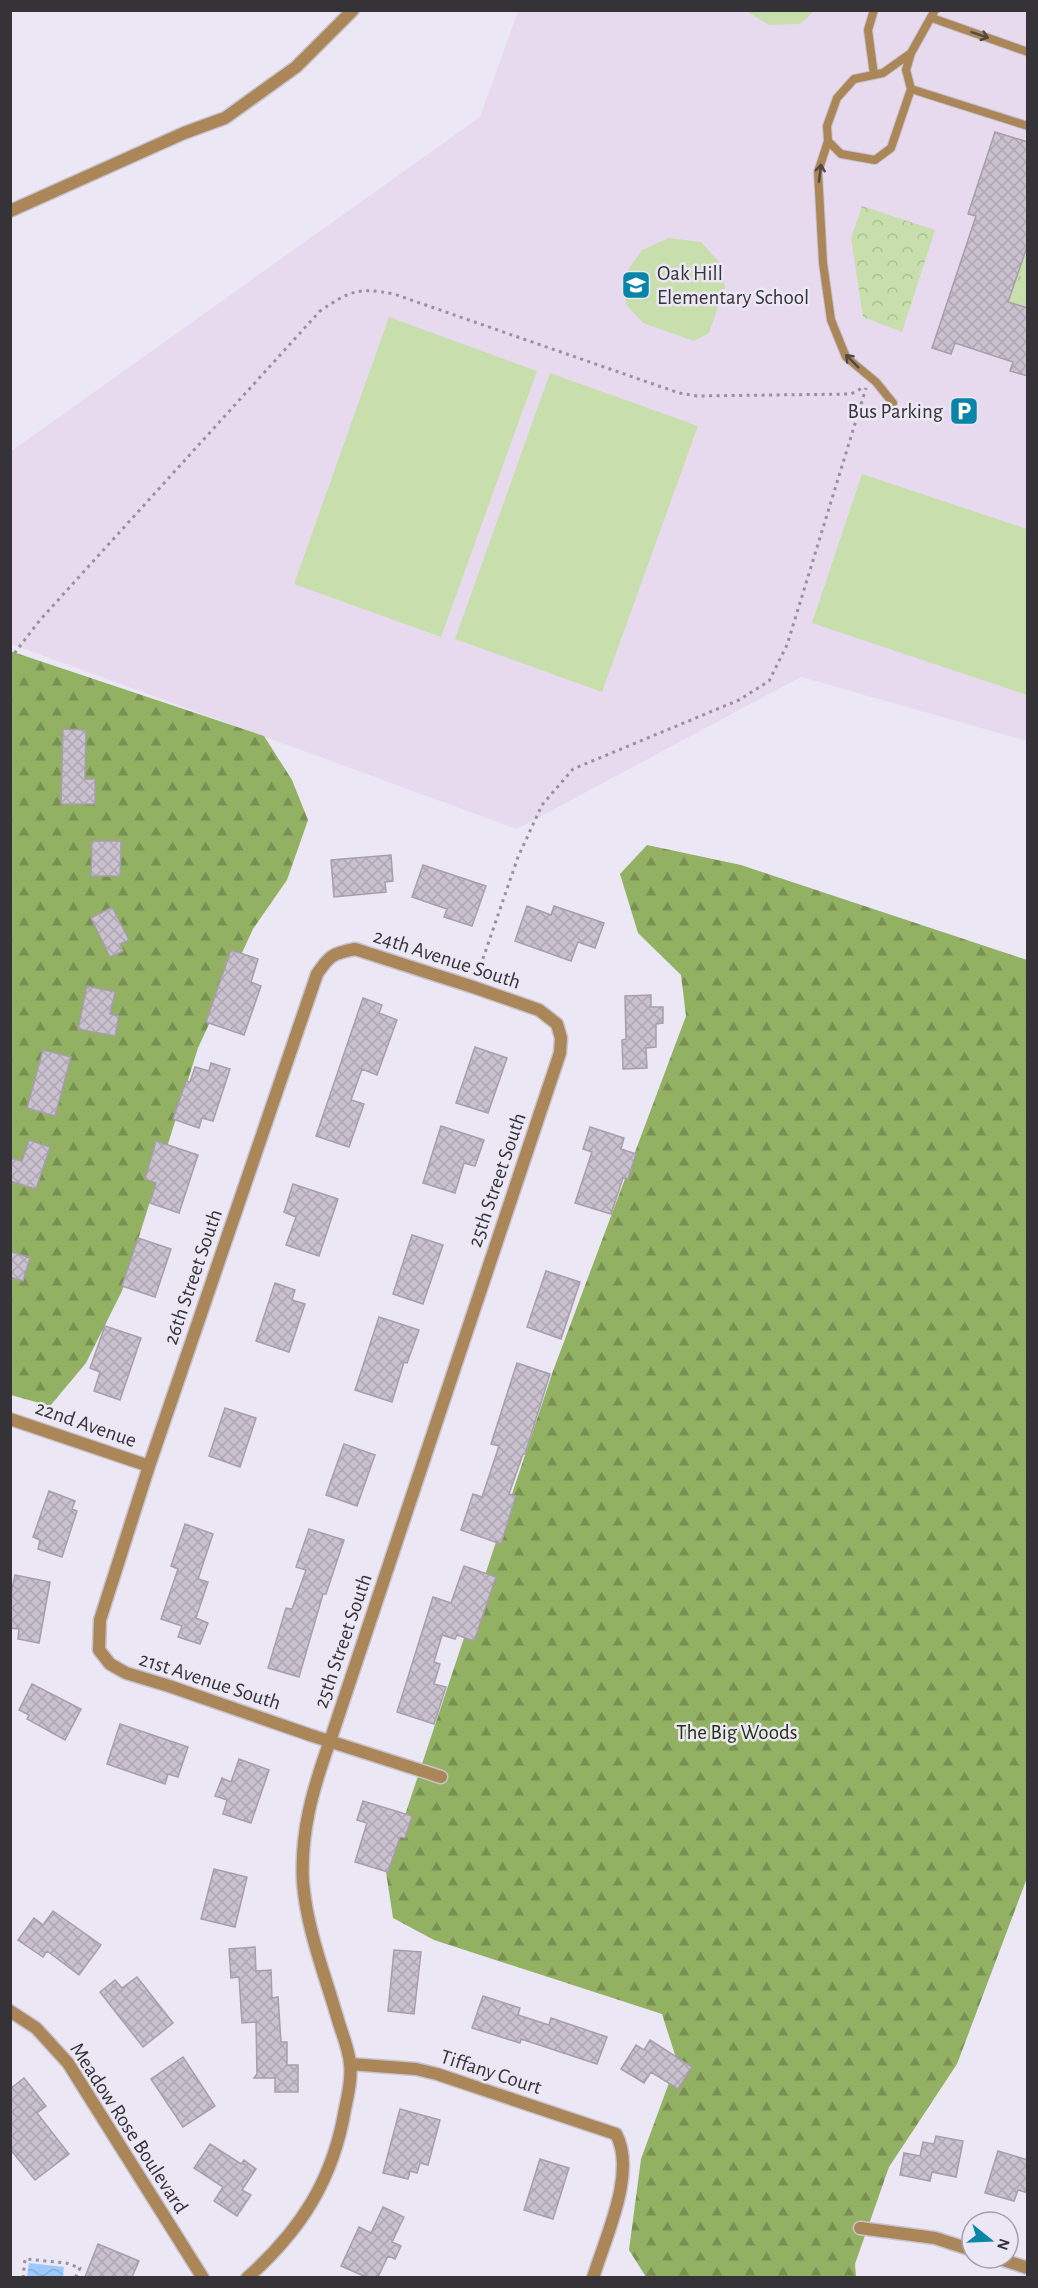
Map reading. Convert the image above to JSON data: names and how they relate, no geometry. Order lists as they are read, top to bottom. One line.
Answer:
{"streets":{"street":["24th Avenue South","25th Street South","26th Street South","22nd Avenue","21st Avenue South","Tiffany Court","Meadow Rose Boulevard"]},"crossings":[["24th Avenue South","25th Street South"],["24th Avenue South","26th Street South"],["25th Street South","21st Avenue South"],["25th Street South","Tiffany Court"],["26th Street South","22nd Avenue"],["26th Street South","21st Avenue South"]],"parks":["The Big Woods"],"places":{"school or university":["Oak Hill Elementary School"],"parking":["Bus Parking"]},"north":"right"}
